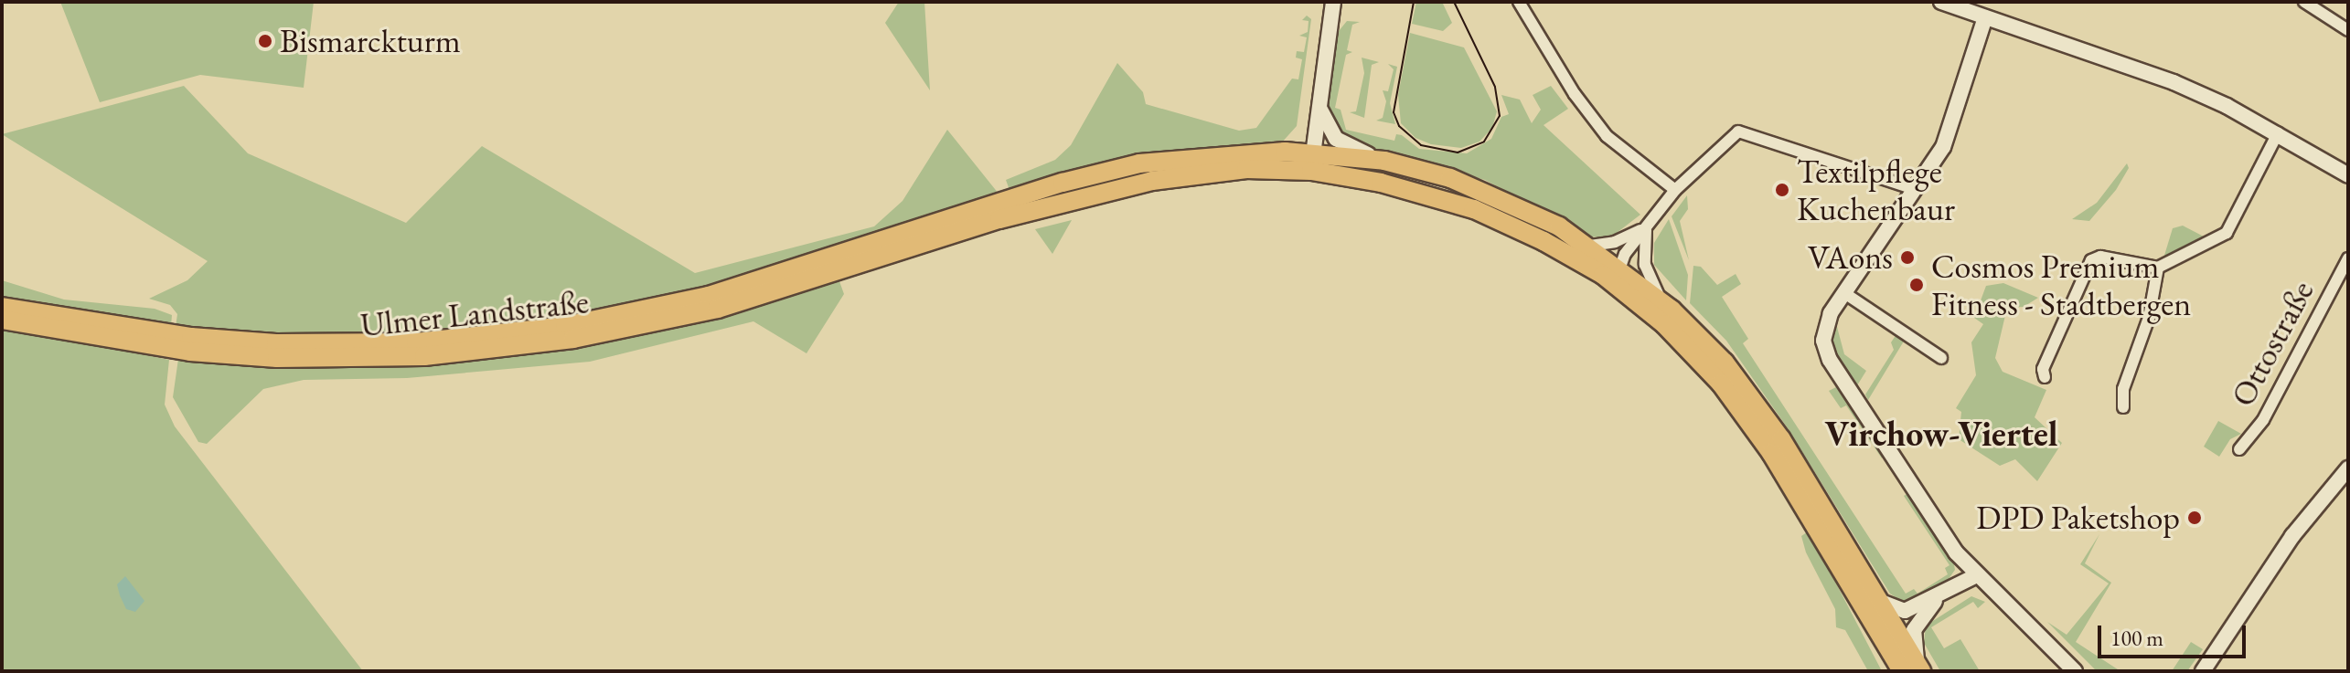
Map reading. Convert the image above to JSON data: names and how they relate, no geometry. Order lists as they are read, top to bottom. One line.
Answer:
{"streets":{"main road":["Ulmer Landstraße"],"street":["Ottostraße"]},"districts":["Virchow-Viertel"],"places":["Bismarckturm","Textilpflege Kuchenbaur","VAons","Cosmos Premium Fitness - Stadtbergen","DPD Paketshop"],"scale_bar":"100 m"}
